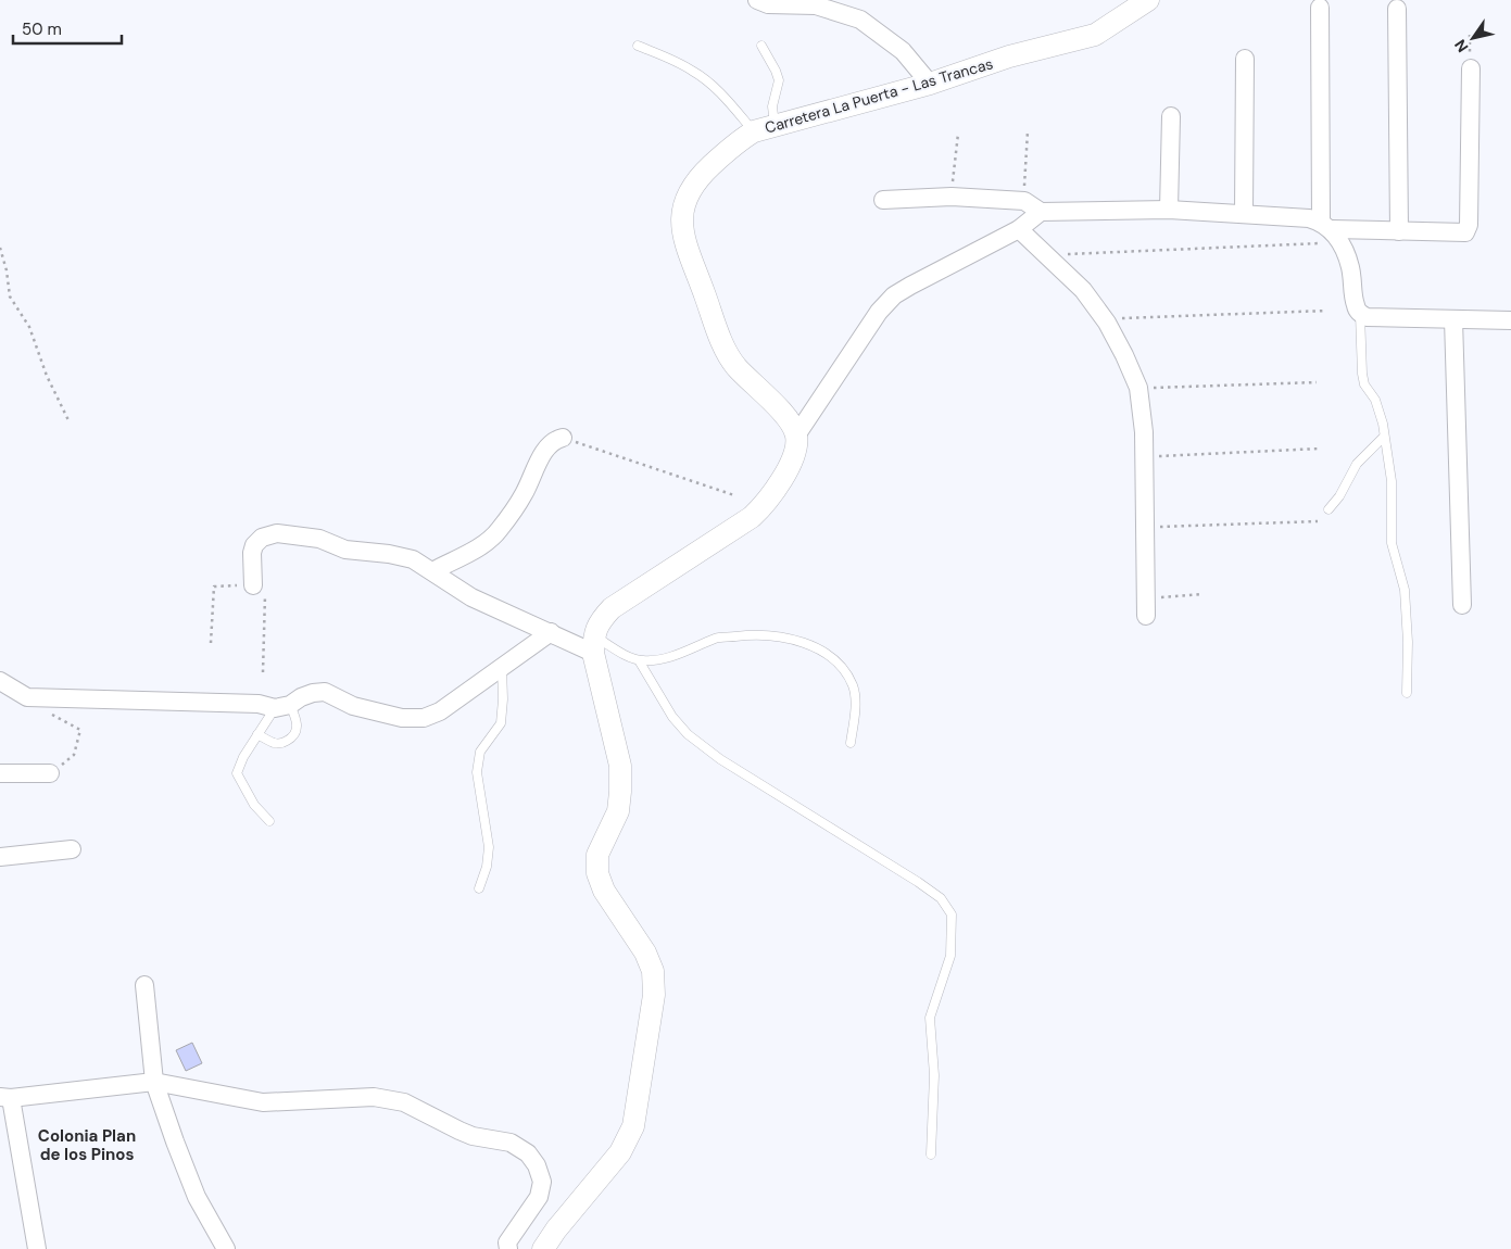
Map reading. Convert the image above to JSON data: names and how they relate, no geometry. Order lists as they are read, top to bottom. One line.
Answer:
{"streets":{"street":["Carretera La Puerta - Las Trancas"]},"districts":["Colonia Plan de los Pinos"],"scale_bar":"50 m","north":"bottom left"}
